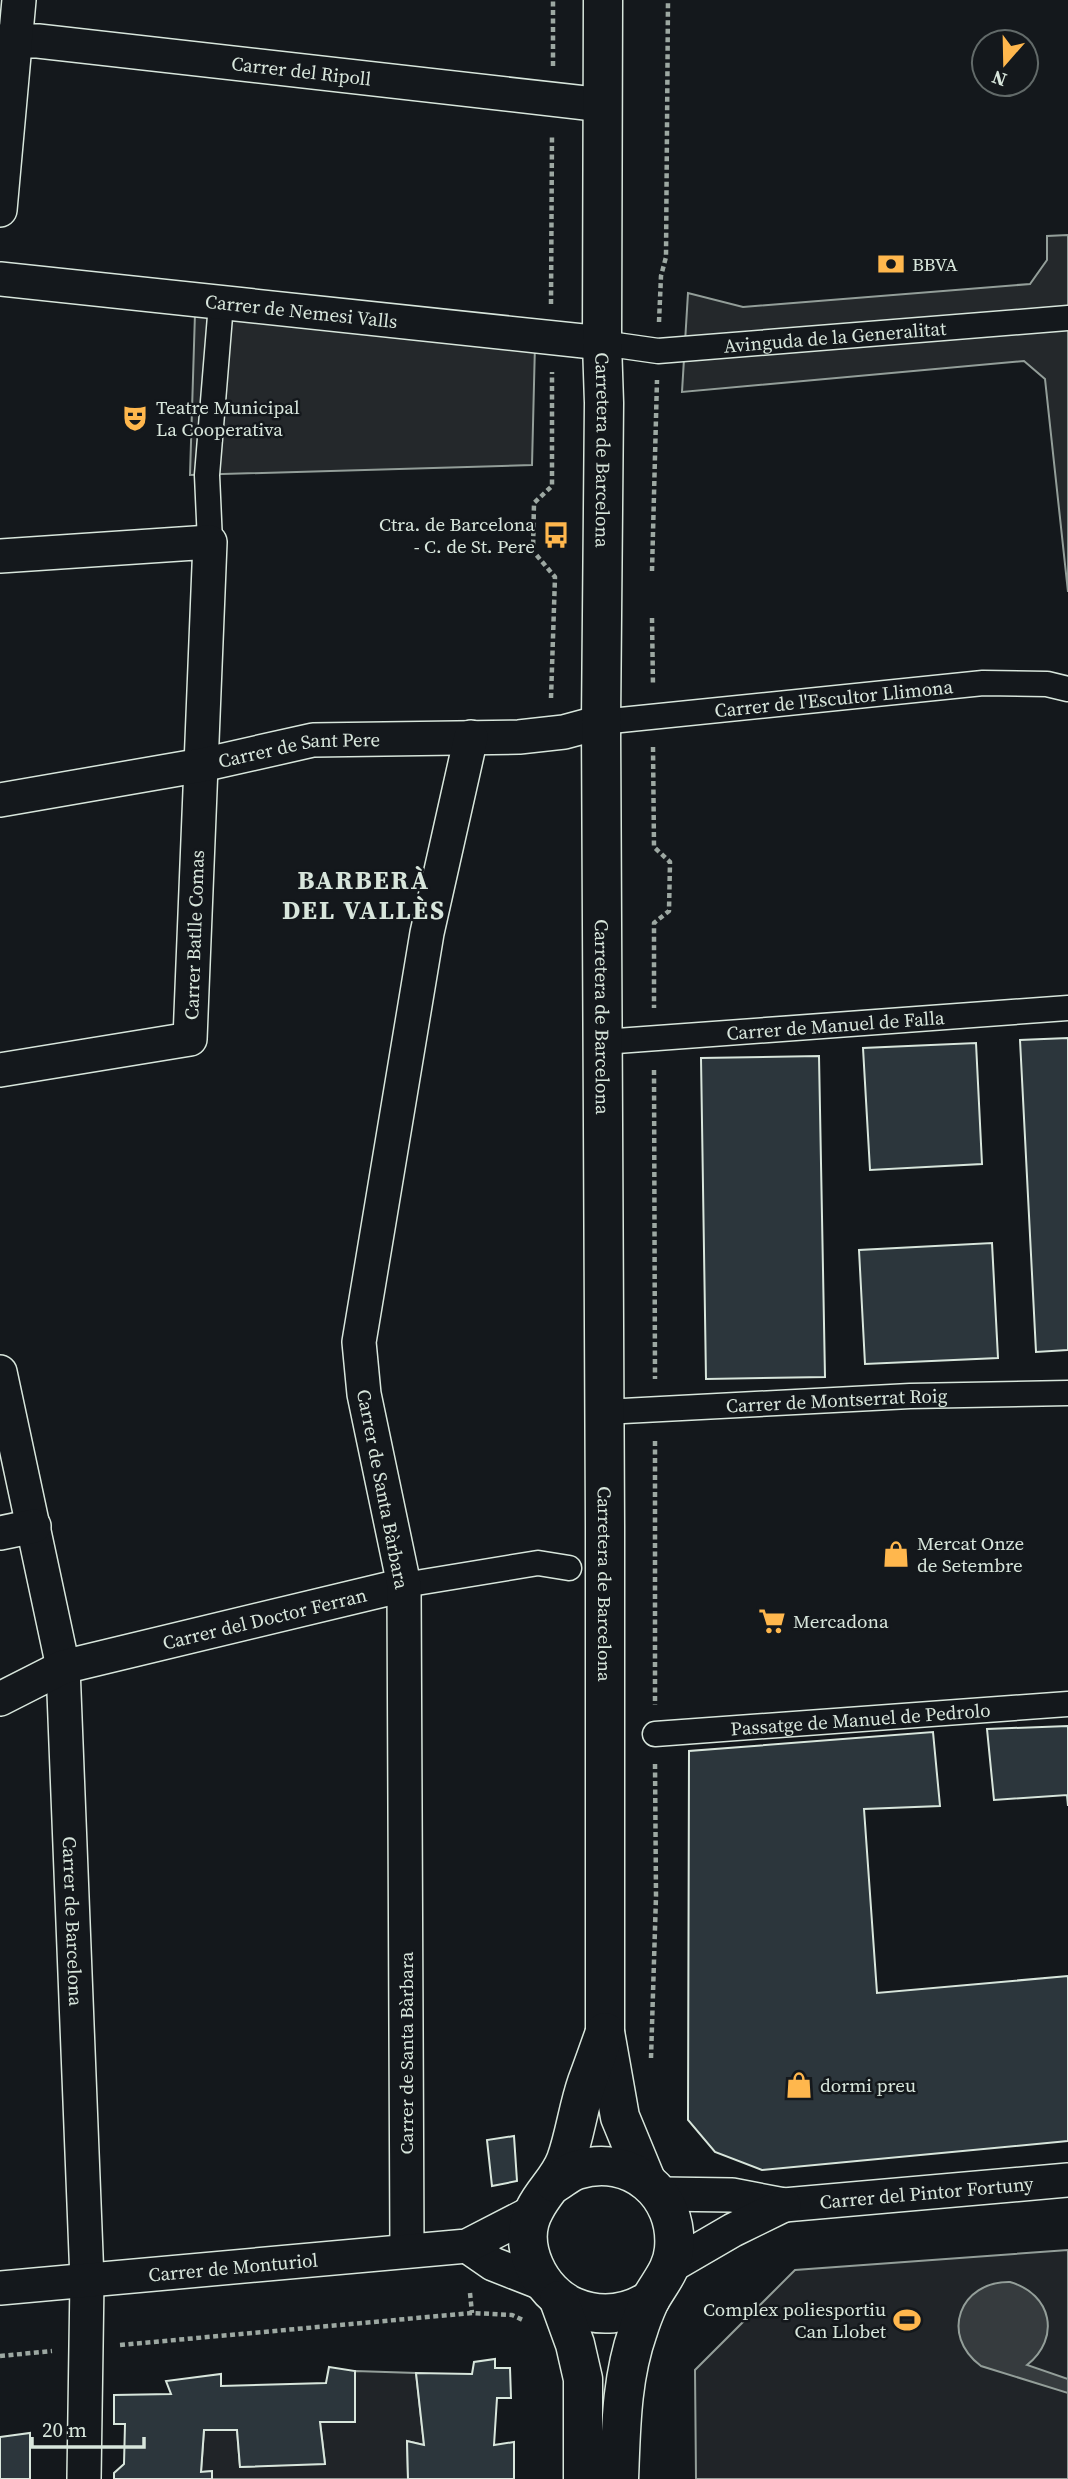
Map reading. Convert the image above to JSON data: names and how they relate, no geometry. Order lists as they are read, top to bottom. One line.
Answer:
{"streets":{"main road":["Carretera de Barcelona"],"street":["Carrer del Ripoll","Carrer de Nemesi Valls","Avinguda de la Generalitat","Carrer de l'Escultor Llimona","Carrer de Sant Pere","Carrer Batlle Comas","Carrer de Manuel de Falla","Carrer de Montserrat Roig","Carrer de Santa Bàrbara","Carrer del Doctor Ferran","Passatge de Manuel de Pedrolo","Carrer de Barcelona","Carrer del Pintor Fortuny","Carrer de Monturiol"]},"crossings":[["Carrer del Ripoll","Carretera de Barcelona"],["Carrer de Nemesi Valls","Avinguda de la Generalitat"],["Carrer de Nemesi Valls","Carretera de Barcelona"],["Avinguda de la Generalitat","Carretera de Barcelona"],["Carretera de Barcelona","Carrer de l'Escultor Llimona"],["Carretera de Barcelona","Carrer de Sant Pere"],["Carretera de Barcelona","Carrer de Manuel de Falla"],["Carretera de Barcelona","Carrer de Montserrat Roig"],["Carrer de l'Escultor Llimona","Carrer de Sant Pere"],["Carrer de Sant Pere","Carrer Batlle Comas"],["Carrer de Sant Pere","Carrer de Santa Bàrbara"],["Carrer de Santa Bàrbara","Carrer del Doctor Ferran"],["Carrer de Santa Bàrbara","Carrer de Monturiol"],["Carrer del Doctor Ferran","Carrer de Barcelona"],["Carrer de Barcelona","Carrer de Monturiol"],["Carrer del Pintor Fortuny","Carrer de Monturiol"]],"districts":["BARBERÀ DEL VALLÈS"],"places":{"bank":["BBVA"],"theatre":["Teatre Municipal La Cooperativa"],"bus stop":["Ctra. de Barcelona - C. de St. Pere"],"shop":["Mercat Onze de Setembre","dormi preu"],"supermarket":["Mercadona"],"sports":["Complex poliesportiu Can Llobet"]},"scale_bar":"20 m","north":"bottom"}
